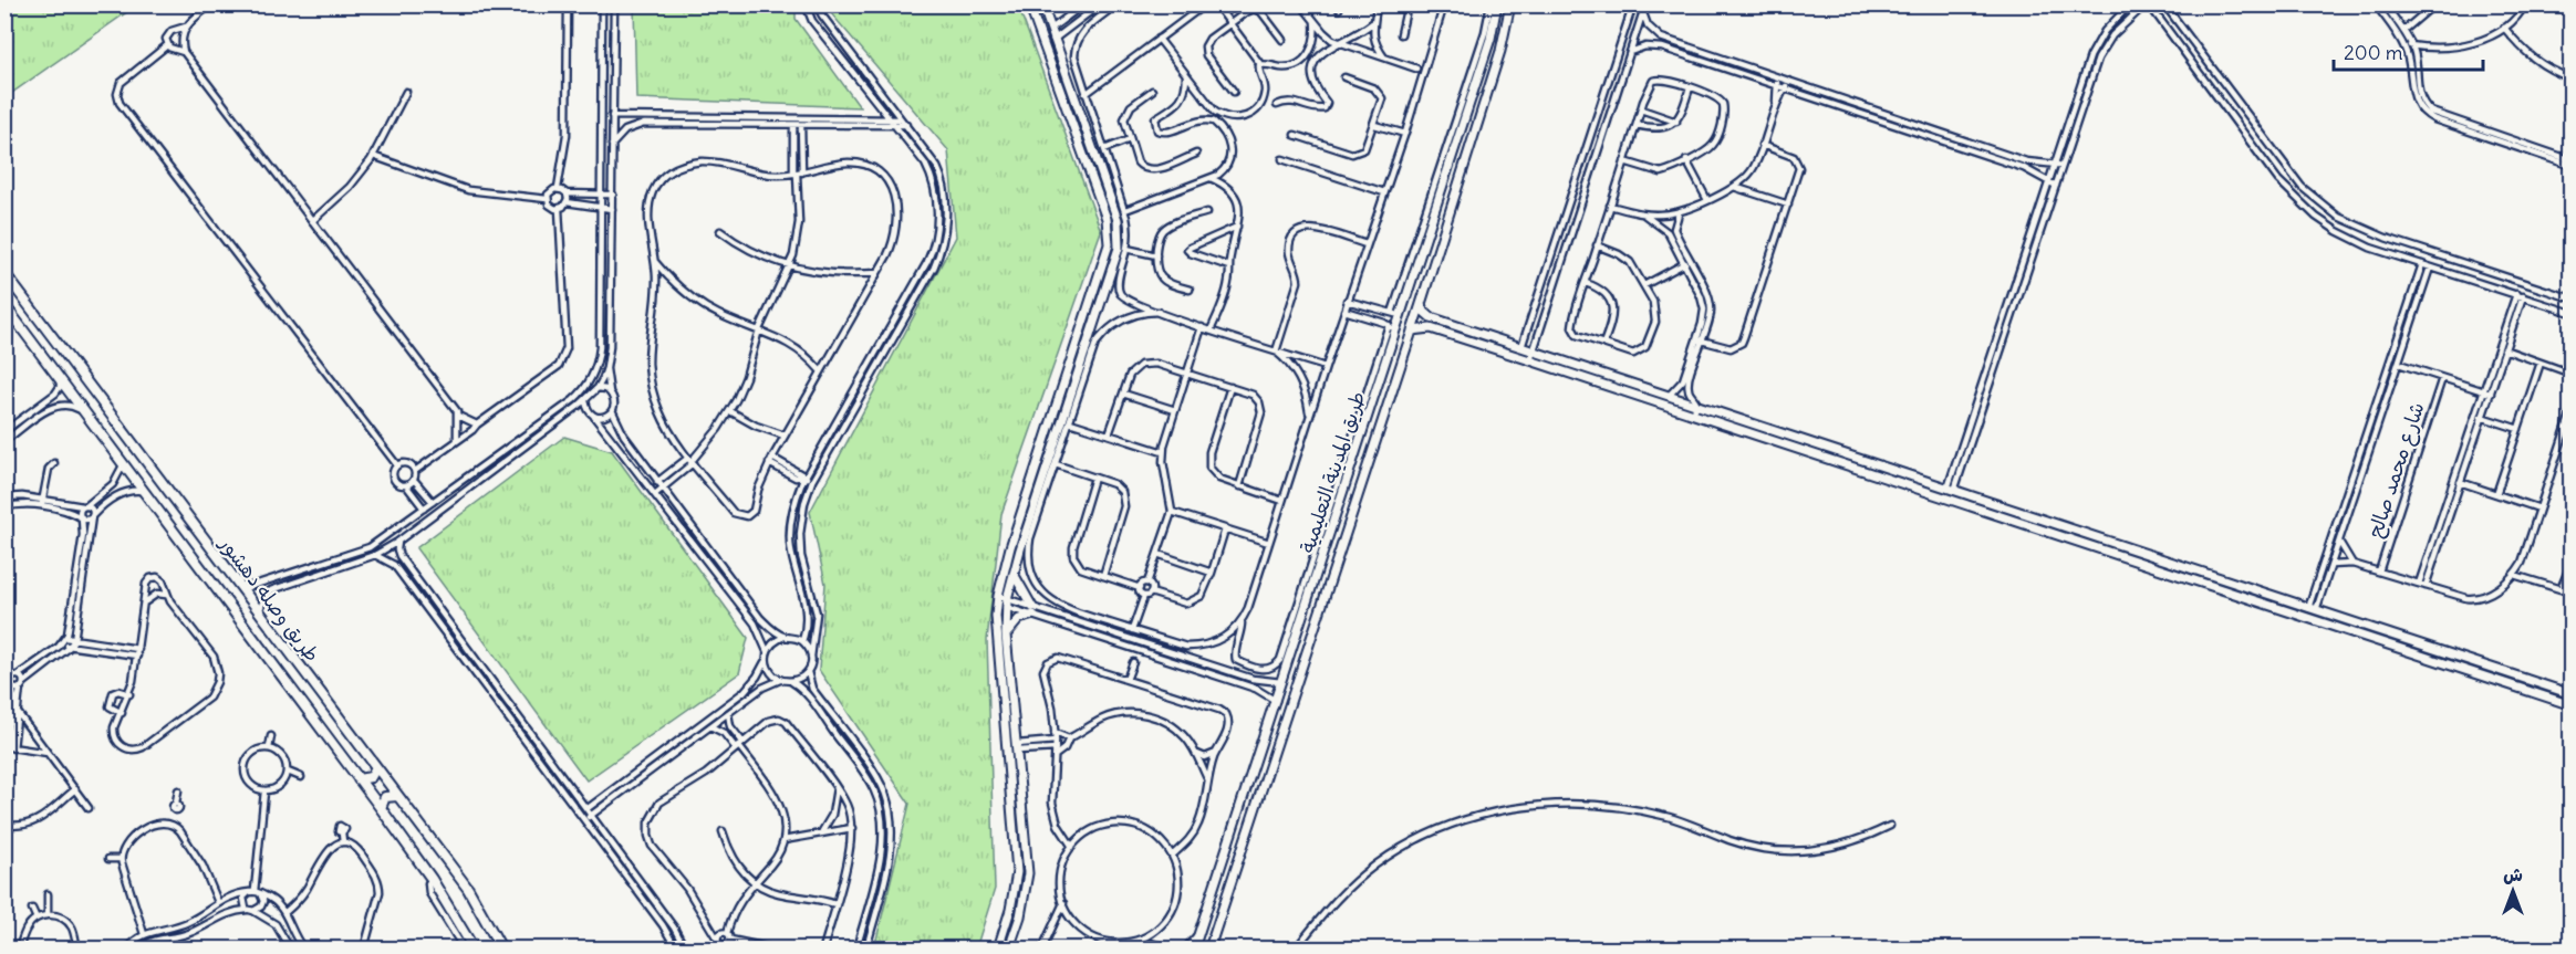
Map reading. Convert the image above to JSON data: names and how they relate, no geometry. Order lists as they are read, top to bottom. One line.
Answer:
{"streets":{"main road":["طريق وصله دهشور"],"street":["شارع محمد صالح","طريق المدينة التعليمية"]},"scale_bar":"200 m","north":"top"}
